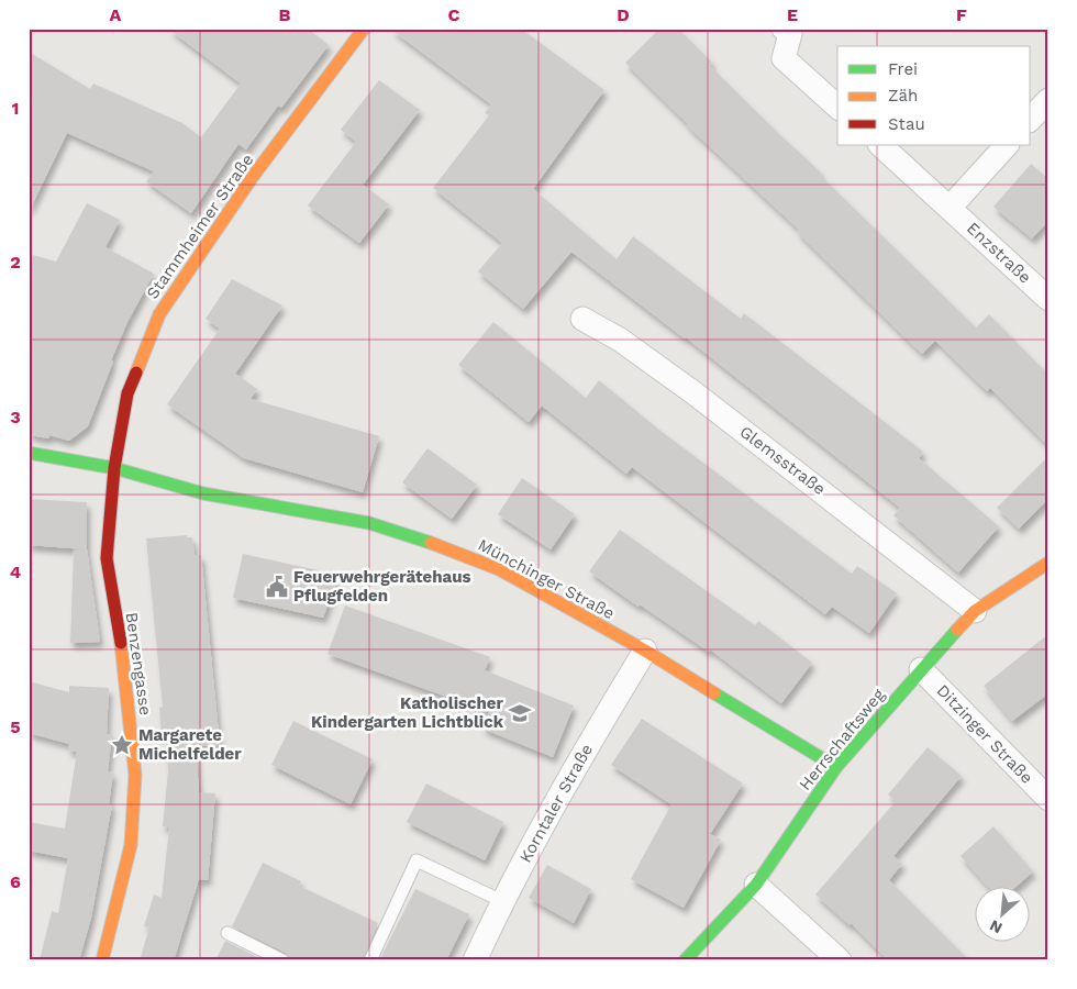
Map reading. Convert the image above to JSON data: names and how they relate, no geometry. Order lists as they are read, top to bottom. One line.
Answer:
{"streets":{"street":["Stammheimer Straße","Enzstraße","Glemsstraße","Münchinger Straße","Benzengasse","Ditzinger Straße","Herrschaftsweg","Korntaler Straße"]},"crossings":[["Stammheimer Straße","Münchinger Straße"],["Stammheimer Straße","Benzengasse"],["Glemsstraße","Herrschaftsweg"],["Münchinger Straße","Benzengasse"],["Münchinger Straße","Herrschaftsweg"],["Münchinger Straße","Korntaler Straße"],["Ditzinger Straße","Herrschaftsweg"]],"places":{"public building":["Feuerwehrgerätehaus Pflugfelden"],"school or university":["Katholischer Kindergarten Lichtblick"],"place":["Margarete Michelfelder"]},"legend":["Frei","Zäh","Stau"],"north":"bottom left","grid":{"columns":["A","B","C","D","E","F"],"rows":["1","2","3","4","5","6"]}}
